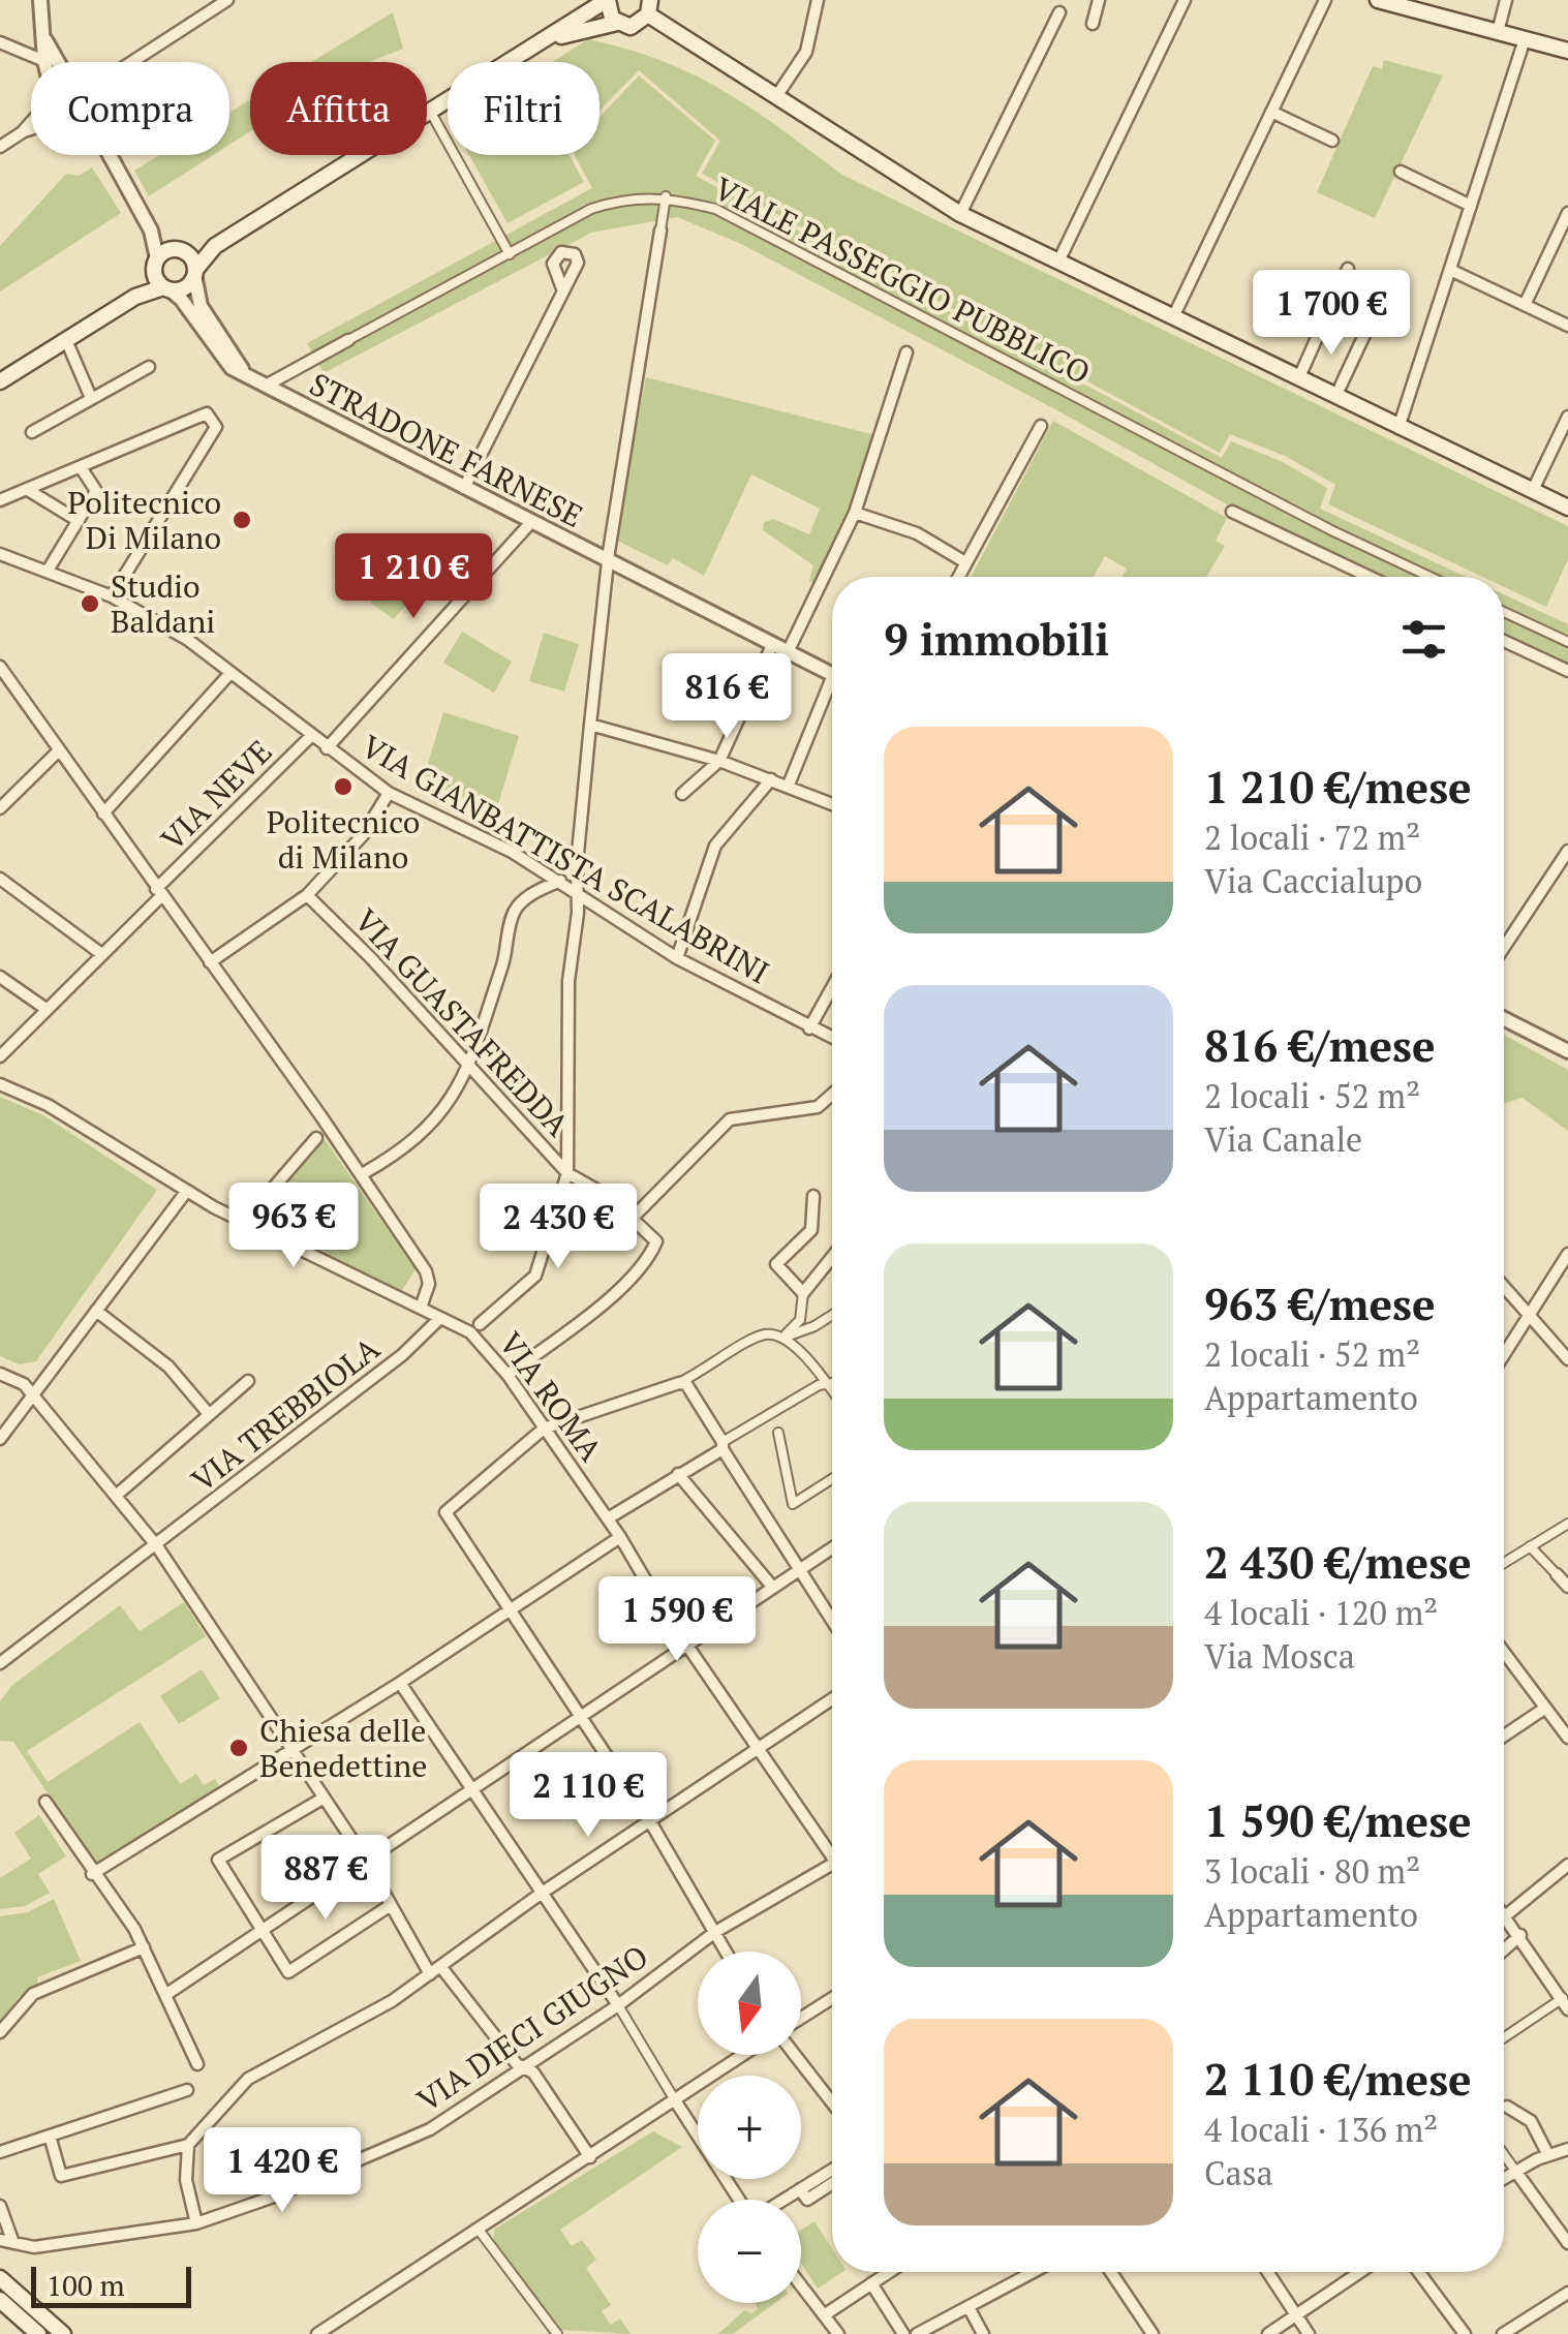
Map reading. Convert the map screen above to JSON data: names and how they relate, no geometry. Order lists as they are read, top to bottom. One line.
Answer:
{"streets":{"street":["VIALE PASSEGGIO PUBBLICO","STRADONE FARNESE","VIA NEVE","VIA GIANBATTISTA SCALABRINI","VIA GUASTAFREDDA","VIA ROMA","VIA TREBBIOLA","VIA DIECI GIUGNO"]},"crossings":[["VIALE PASSEGGIO PUBBLICO","STRADONE FARNESE"],["VIA NEVE","VIA GIANBATTISTA SCALABRINI"],["VIA ROMA","VIA TREBBIOLA"]],"places":["Politecnico Di Milano","Studio Baldani","Politecnico di Milano","Chiesa delle Benedettine"],"scale_bar":"100 m","north":"bottom","page":{"chip":["Compra","Affitta","Filtri"],"price":["1 700 €","1 210 €","816 €","963 €","2 430 €","1 590 €","2 110 €","887 €","1 420 €"],"heading":"9 immobili","list":[{"name":"1 210 €/mese","note":"2 locali · 72 m² · Via Caccialupo"},{"name":"816 €/mese","note":"2 locali · 52 m² · Via Canale"},{"name":"963 €/mese","note":"2 locali · 52 m² · Appartamento"},{"name":"2 430 €/mese","note":"4 locali · 120 m² · Via Mosca"},{"name":"1 590 €/mese","note":"3 locali · 80 m² · Appartamento"},{"name":"2 110 €/mese","note":"4 locali · 136 m² · Casa"}],"map_buttons":["+","−"],"scale":"100 m"}}
